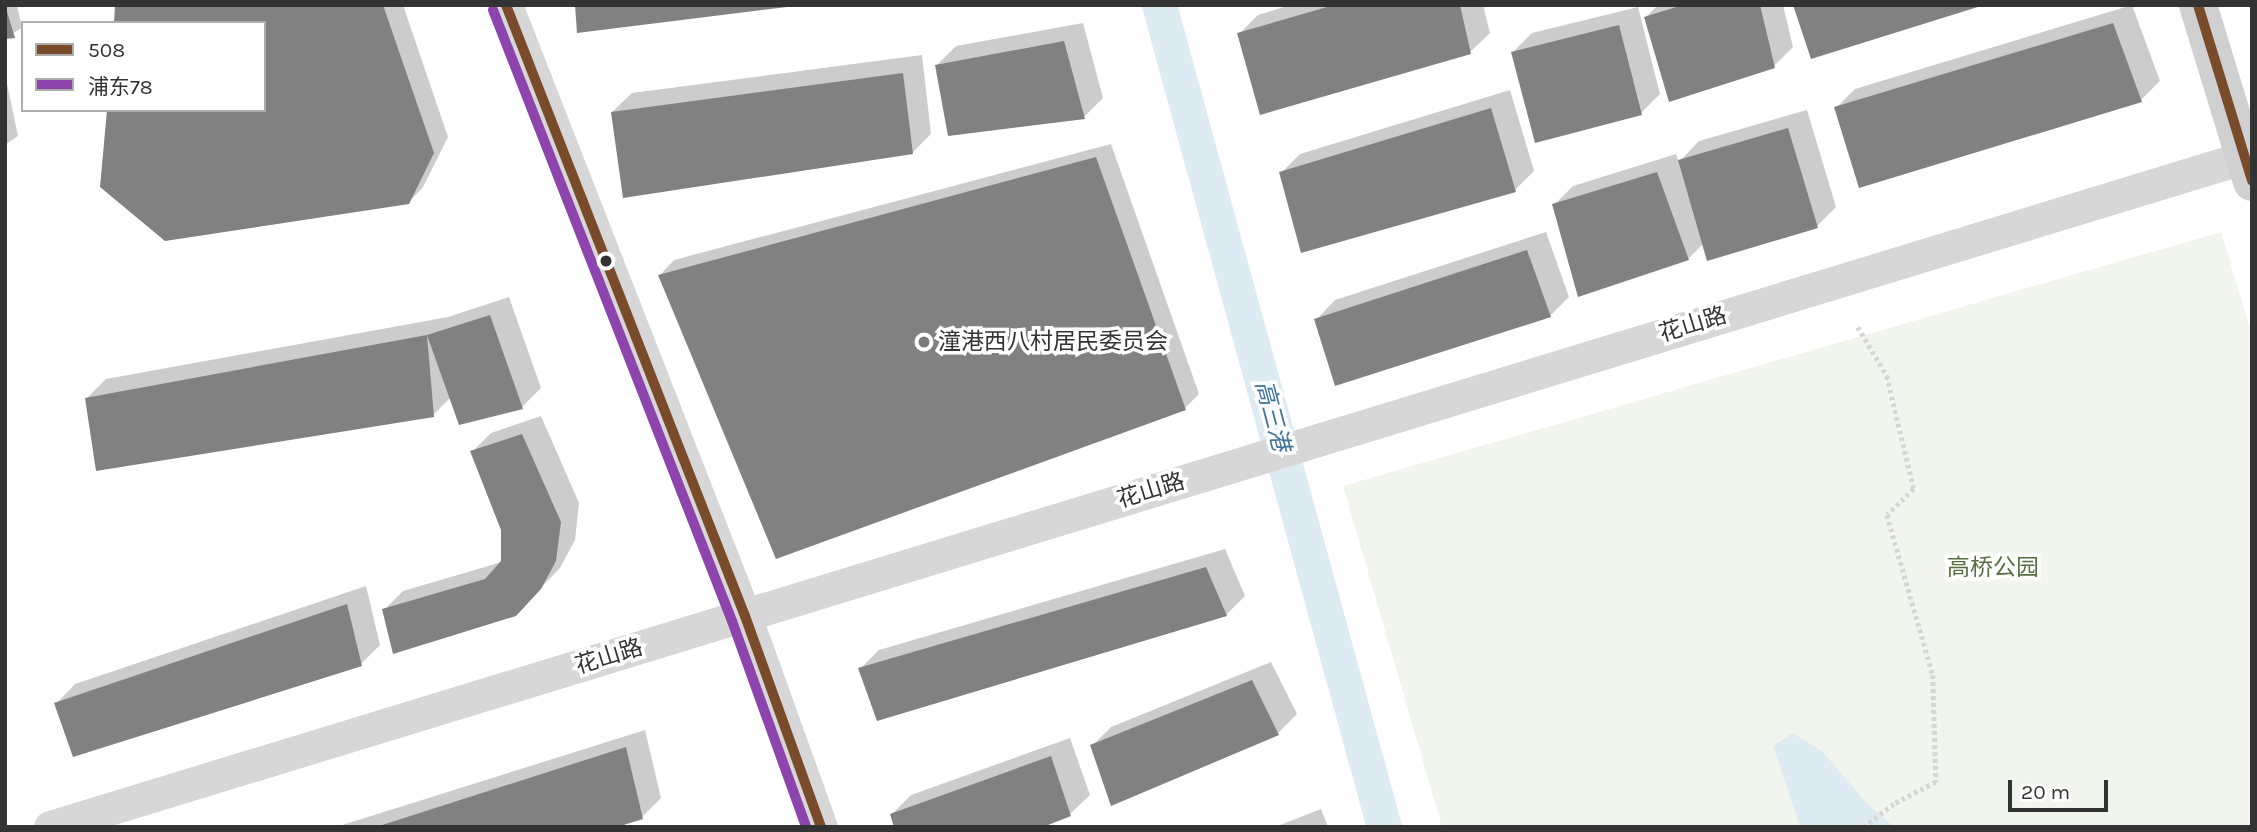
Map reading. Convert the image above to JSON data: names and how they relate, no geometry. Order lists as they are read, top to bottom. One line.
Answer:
{"streets":{"street":["花山路"]},"water":["高三港"],"parks":["高桥公园"],"places":["潼港西八村居民委员会"],"lines":["transit line 508","transit line 浦东78"],"legend":["508","浦东78"],"scale_bar":"20 m"}
